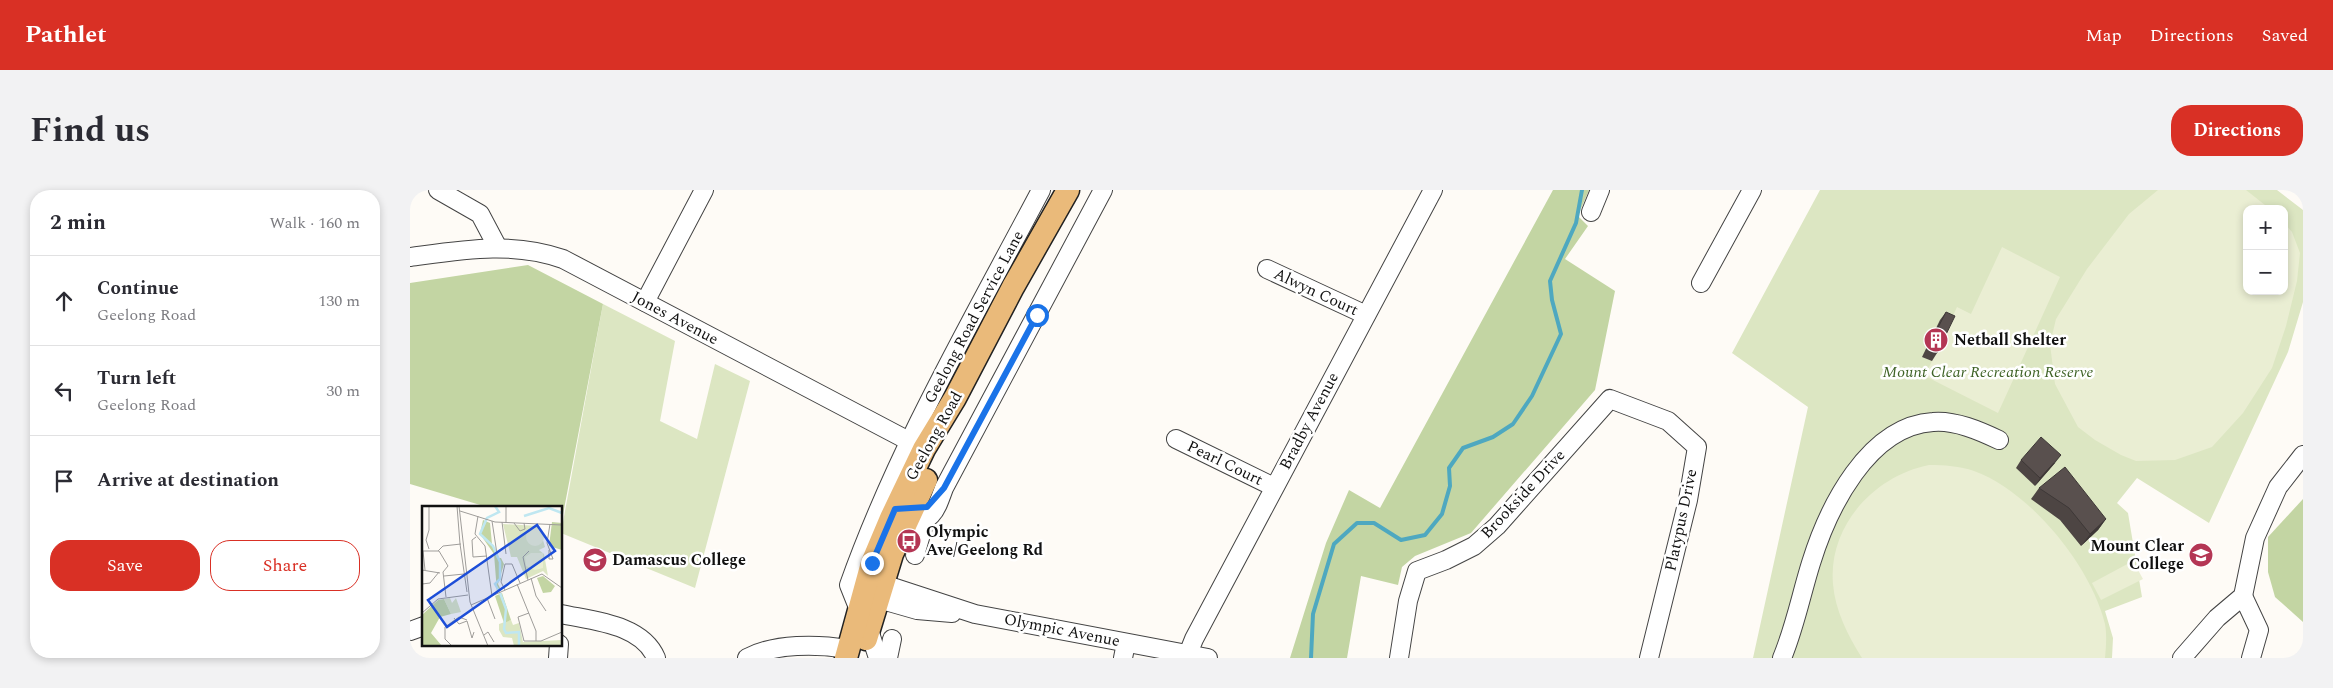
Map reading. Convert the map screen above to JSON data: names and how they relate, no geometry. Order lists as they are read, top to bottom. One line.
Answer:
{"streets":{"main road":["Geelong Road"],"street":["Alwyn Court","Geelong Road Service Lane","Jones Avenue","Bradby Avenue","Pearl Court","Brookside Drive","Platypus Drive","Olympic Avenue"]},"crossings":[["Alwyn Court","Bradby Avenue"],["Geelong Road Service Lane","Jones Avenue"],["Geelong Road Service Lane","Geelong Road"],["Geelong Road Service Lane","Olympic Avenue"],["Jones Avenue","Geelong Road"],["Bradby Avenue","Pearl Court"],["Bradby Avenue","Olympic Avenue"],["Geelong Road","Olympic Avenue"],["Brookside Drive","Platypus Drive"]],"parks":["Mount Clear Recreation Reserve"],"places":{"building":["Netball Shelter"],"bus stop":["Olympic Ave/Geelong Rd"],"school or university":["Mount Clear College","Damascus College"]},"page":{"header":"Pathlet","nav":["Map","Directions","Saved"],"title":"Find us","buttons":["Directions",["Save","Share"]],"heading":["2 min","Walk · 160 m"],"map_buttons":["+","−"],"list":[["Continue","Geelong Road","130 m"],["Turn left","Geelong Road","30 m"],"Arrive at destination"]}}
